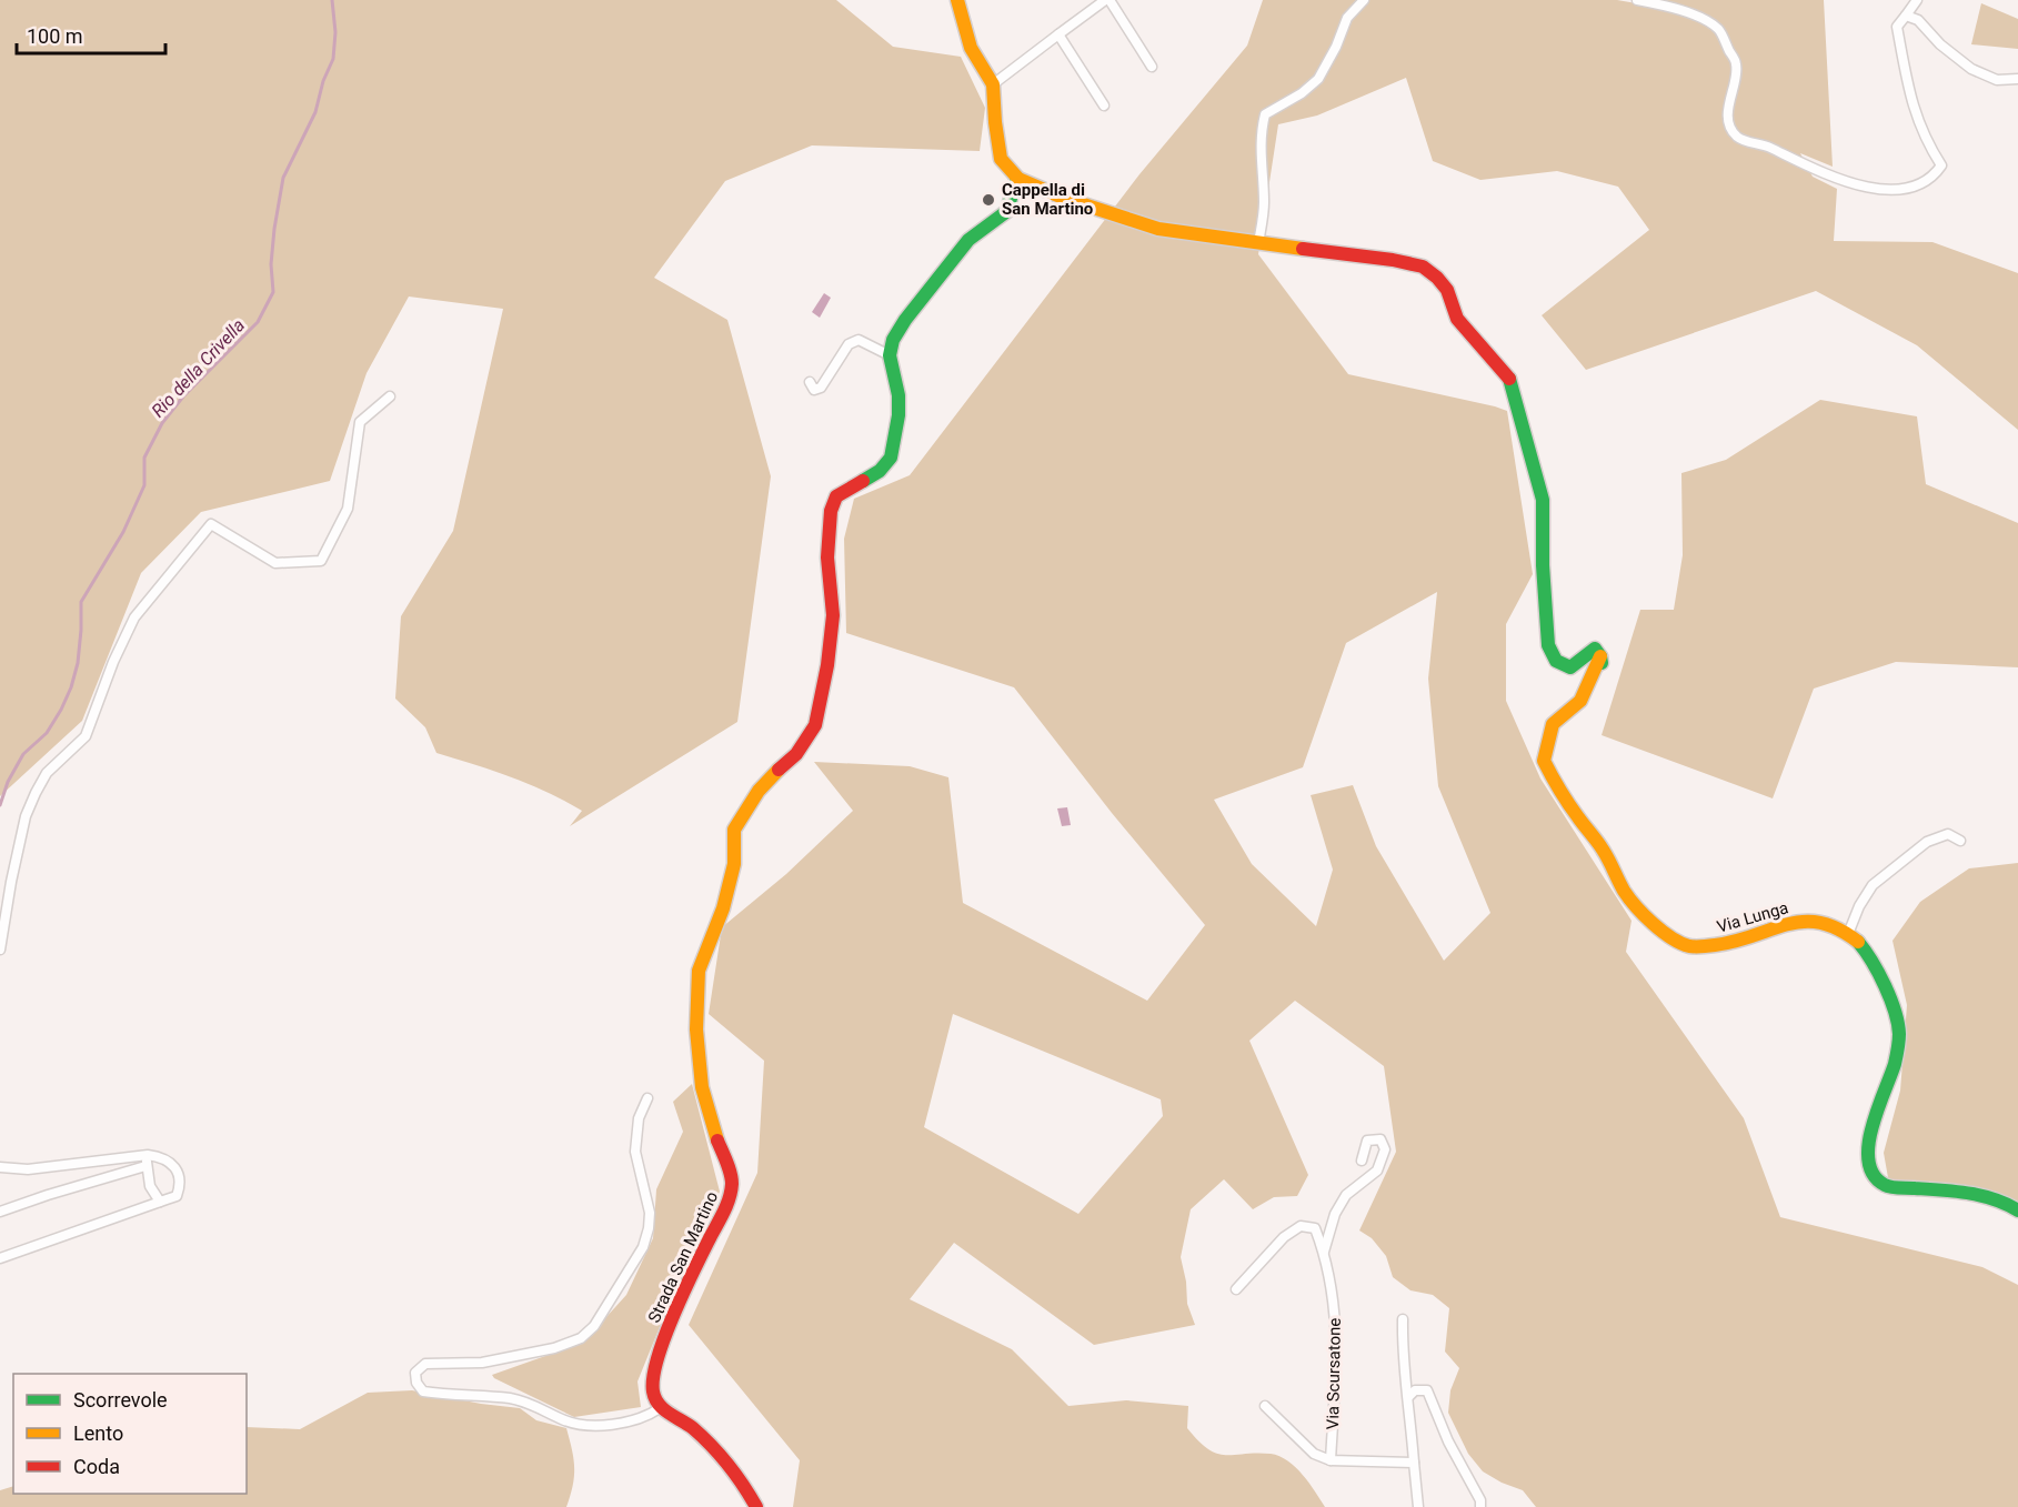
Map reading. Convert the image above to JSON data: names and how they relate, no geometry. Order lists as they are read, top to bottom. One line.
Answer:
{"streets":{"street":["Via Lunga","Strada San Martino","Via Scursatone"]},"water":["Rio della Crivella"],"places":["Cappella di San Martino"],"legend":["Scorrevole","Lento","Coda"],"scale_bar":"100 m"}
